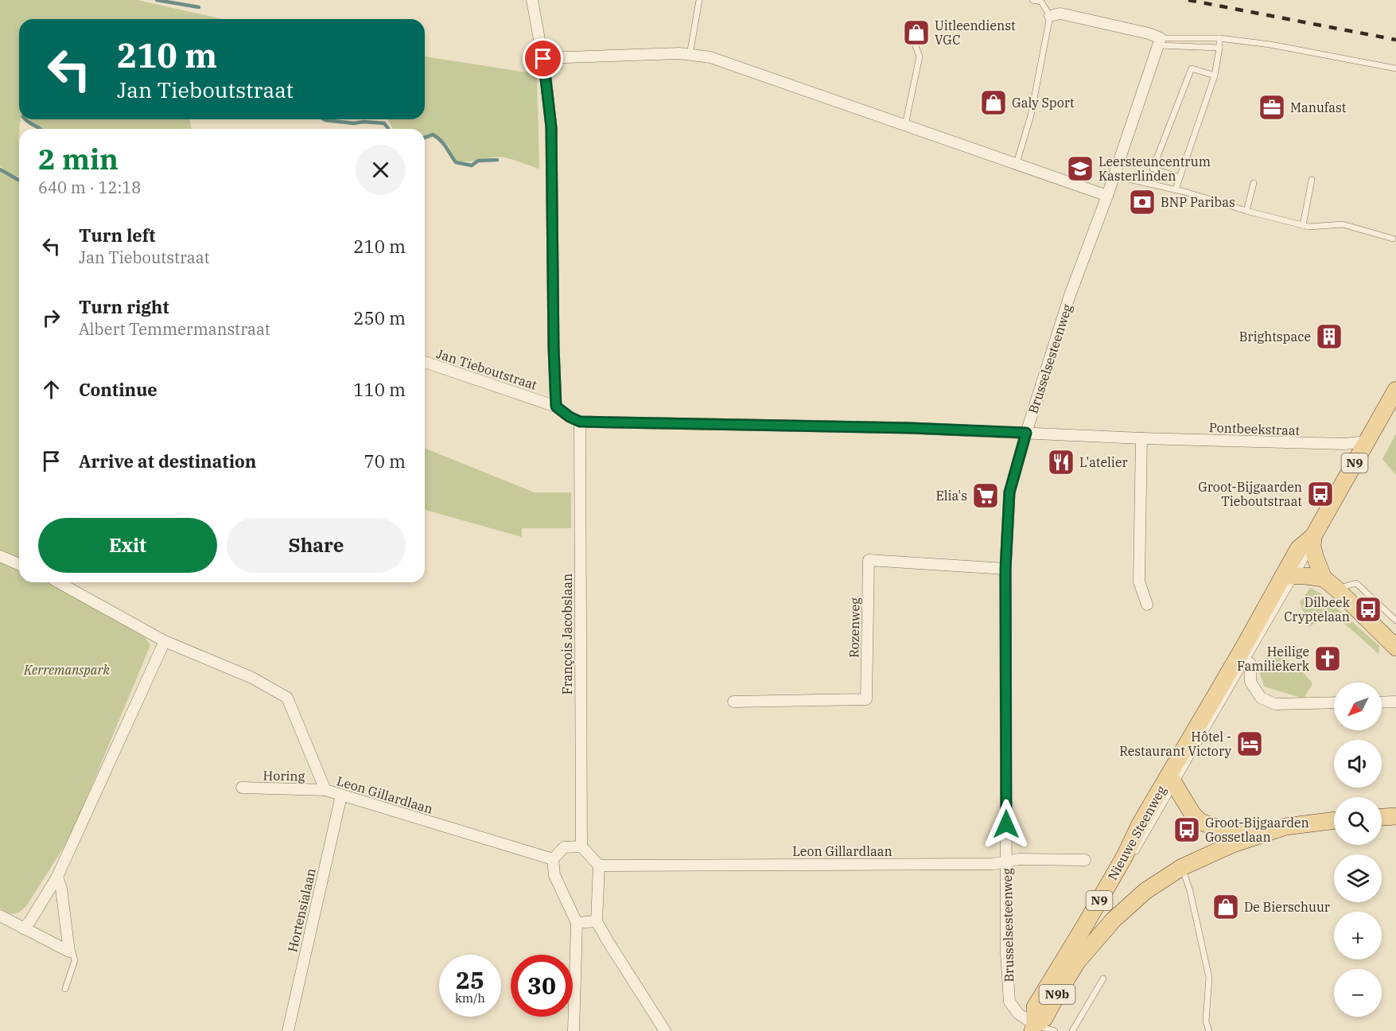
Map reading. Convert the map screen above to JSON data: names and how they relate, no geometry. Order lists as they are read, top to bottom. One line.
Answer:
{"streets":{"main road":["N9","Nieuwe Steenweg","N9b"],"street":["Brusselsesteenweg","Jan Tieboutstraat","Pontbeekstraat","Rozenweg","François Jacobslaan","Horing","Leon Gillardlaan","Hortensialaan"]},"crossings":[["Brusselsesteenweg","Pontbeekstraat"],["Brusselsesteenweg","Rozenweg"],["Brusselsesteenweg","Leon Gillardlaan"],["Brusselsesteenweg","Nieuwe Steenweg"],["Brusselsesteenweg","N9b"],["Jan Tieboutstraat","François Jacobslaan"],["Pontbeekstraat","N9"],["N9","Nieuwe Steenweg"],["N9","N9b"],["Horing","Leon Gillardlaan"],["Leon Gillardlaan","Hortensialaan"],["Nieuwe Steenweg","N9b"]],"parks":["Kerremanspark"],"places":{"shop":["Uitleendienst VGC","Galy Sport","De Bierschuur"],"office":["Manufast"],"school or university":["Leersteuncentrum Kasterlinden"],"bank":["BNP Paribas"],"building":["Brightspace"],"restaurant":["L'atelier"],"bus stop":["Groot-Bijgaarden Tieboutstraat","Dilbeek Cryptelaan","Groot-Bijgaarden Gossetlaan"],"supermarket":["Elia's"],"church":["Heilige Familiekerk"],"hotel":["Hôtel - Restaurant Victory"]},"north":"bottom left","page":{"turn":["210 m","Jan Tieboutstraat"],"heading":["2 min","640 m · 12:18"],"list":[{"name":"Turn left","note":"Jan Tieboutstraat","value":"210 m"},{"name":"Turn right","note":"Albert Temmermanstraat","value":"250 m"},{"name":"Continue","value":"110 m"},{"name":"Arrive at destination","value":"70 m"}],"buttons":["Exit","Share"],"map_buttons":["+","−"],"speed":"25 km/h","limit":"30"}}
